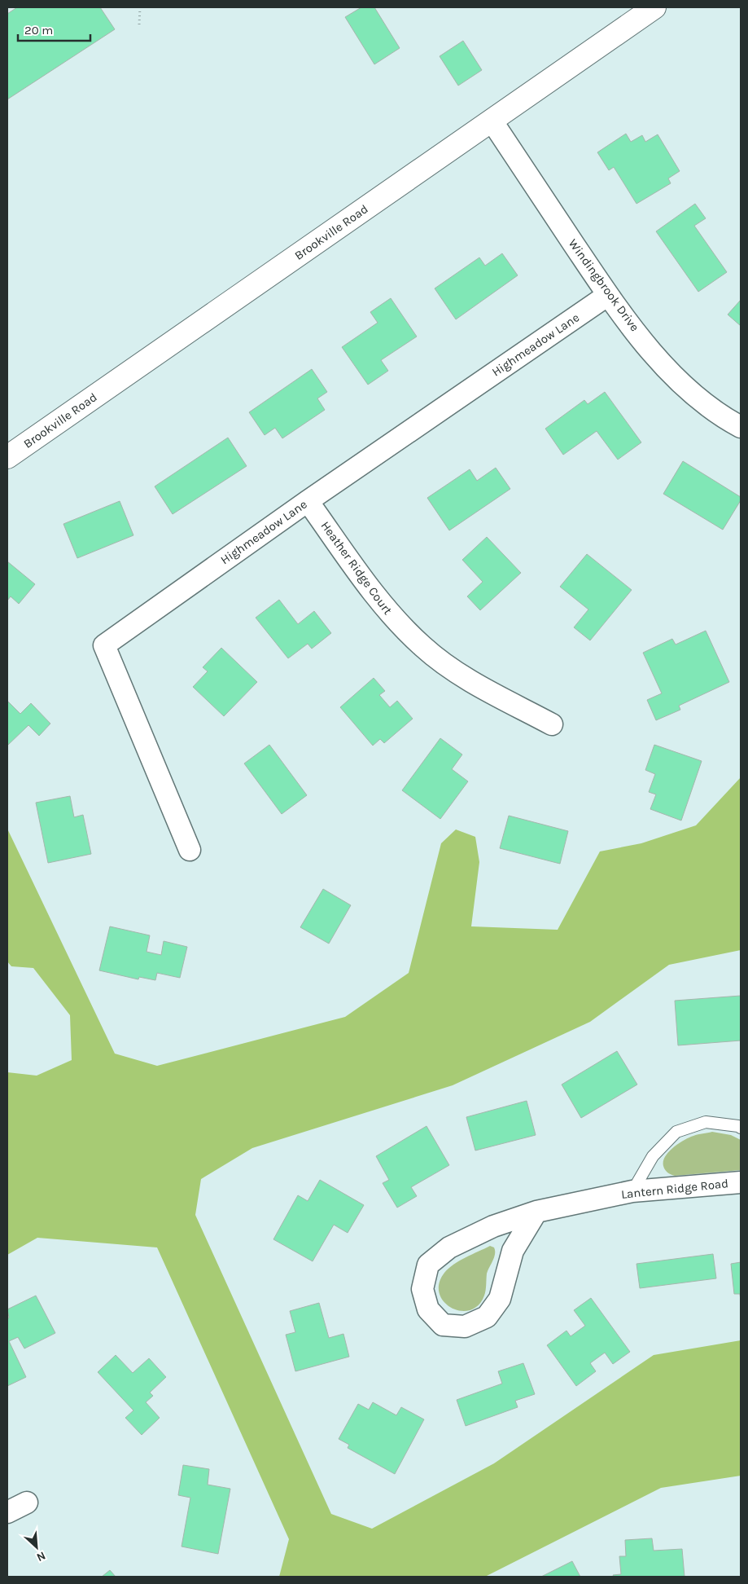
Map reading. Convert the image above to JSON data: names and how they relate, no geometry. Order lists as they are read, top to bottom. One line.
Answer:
{"streets":{"street":["Brookville Road","Windingbrook Drive","Highmeadow Lane","Heather Ridge Court","Lantern Ridge Road"]},"crossings":[["Brookville Road","Windingbrook Drive"],["Windingbrook Drive","Highmeadow Lane"],["Highmeadow Lane","Heather Ridge Court"]],"scale_bar":"20 m","north":"bottom right"}
